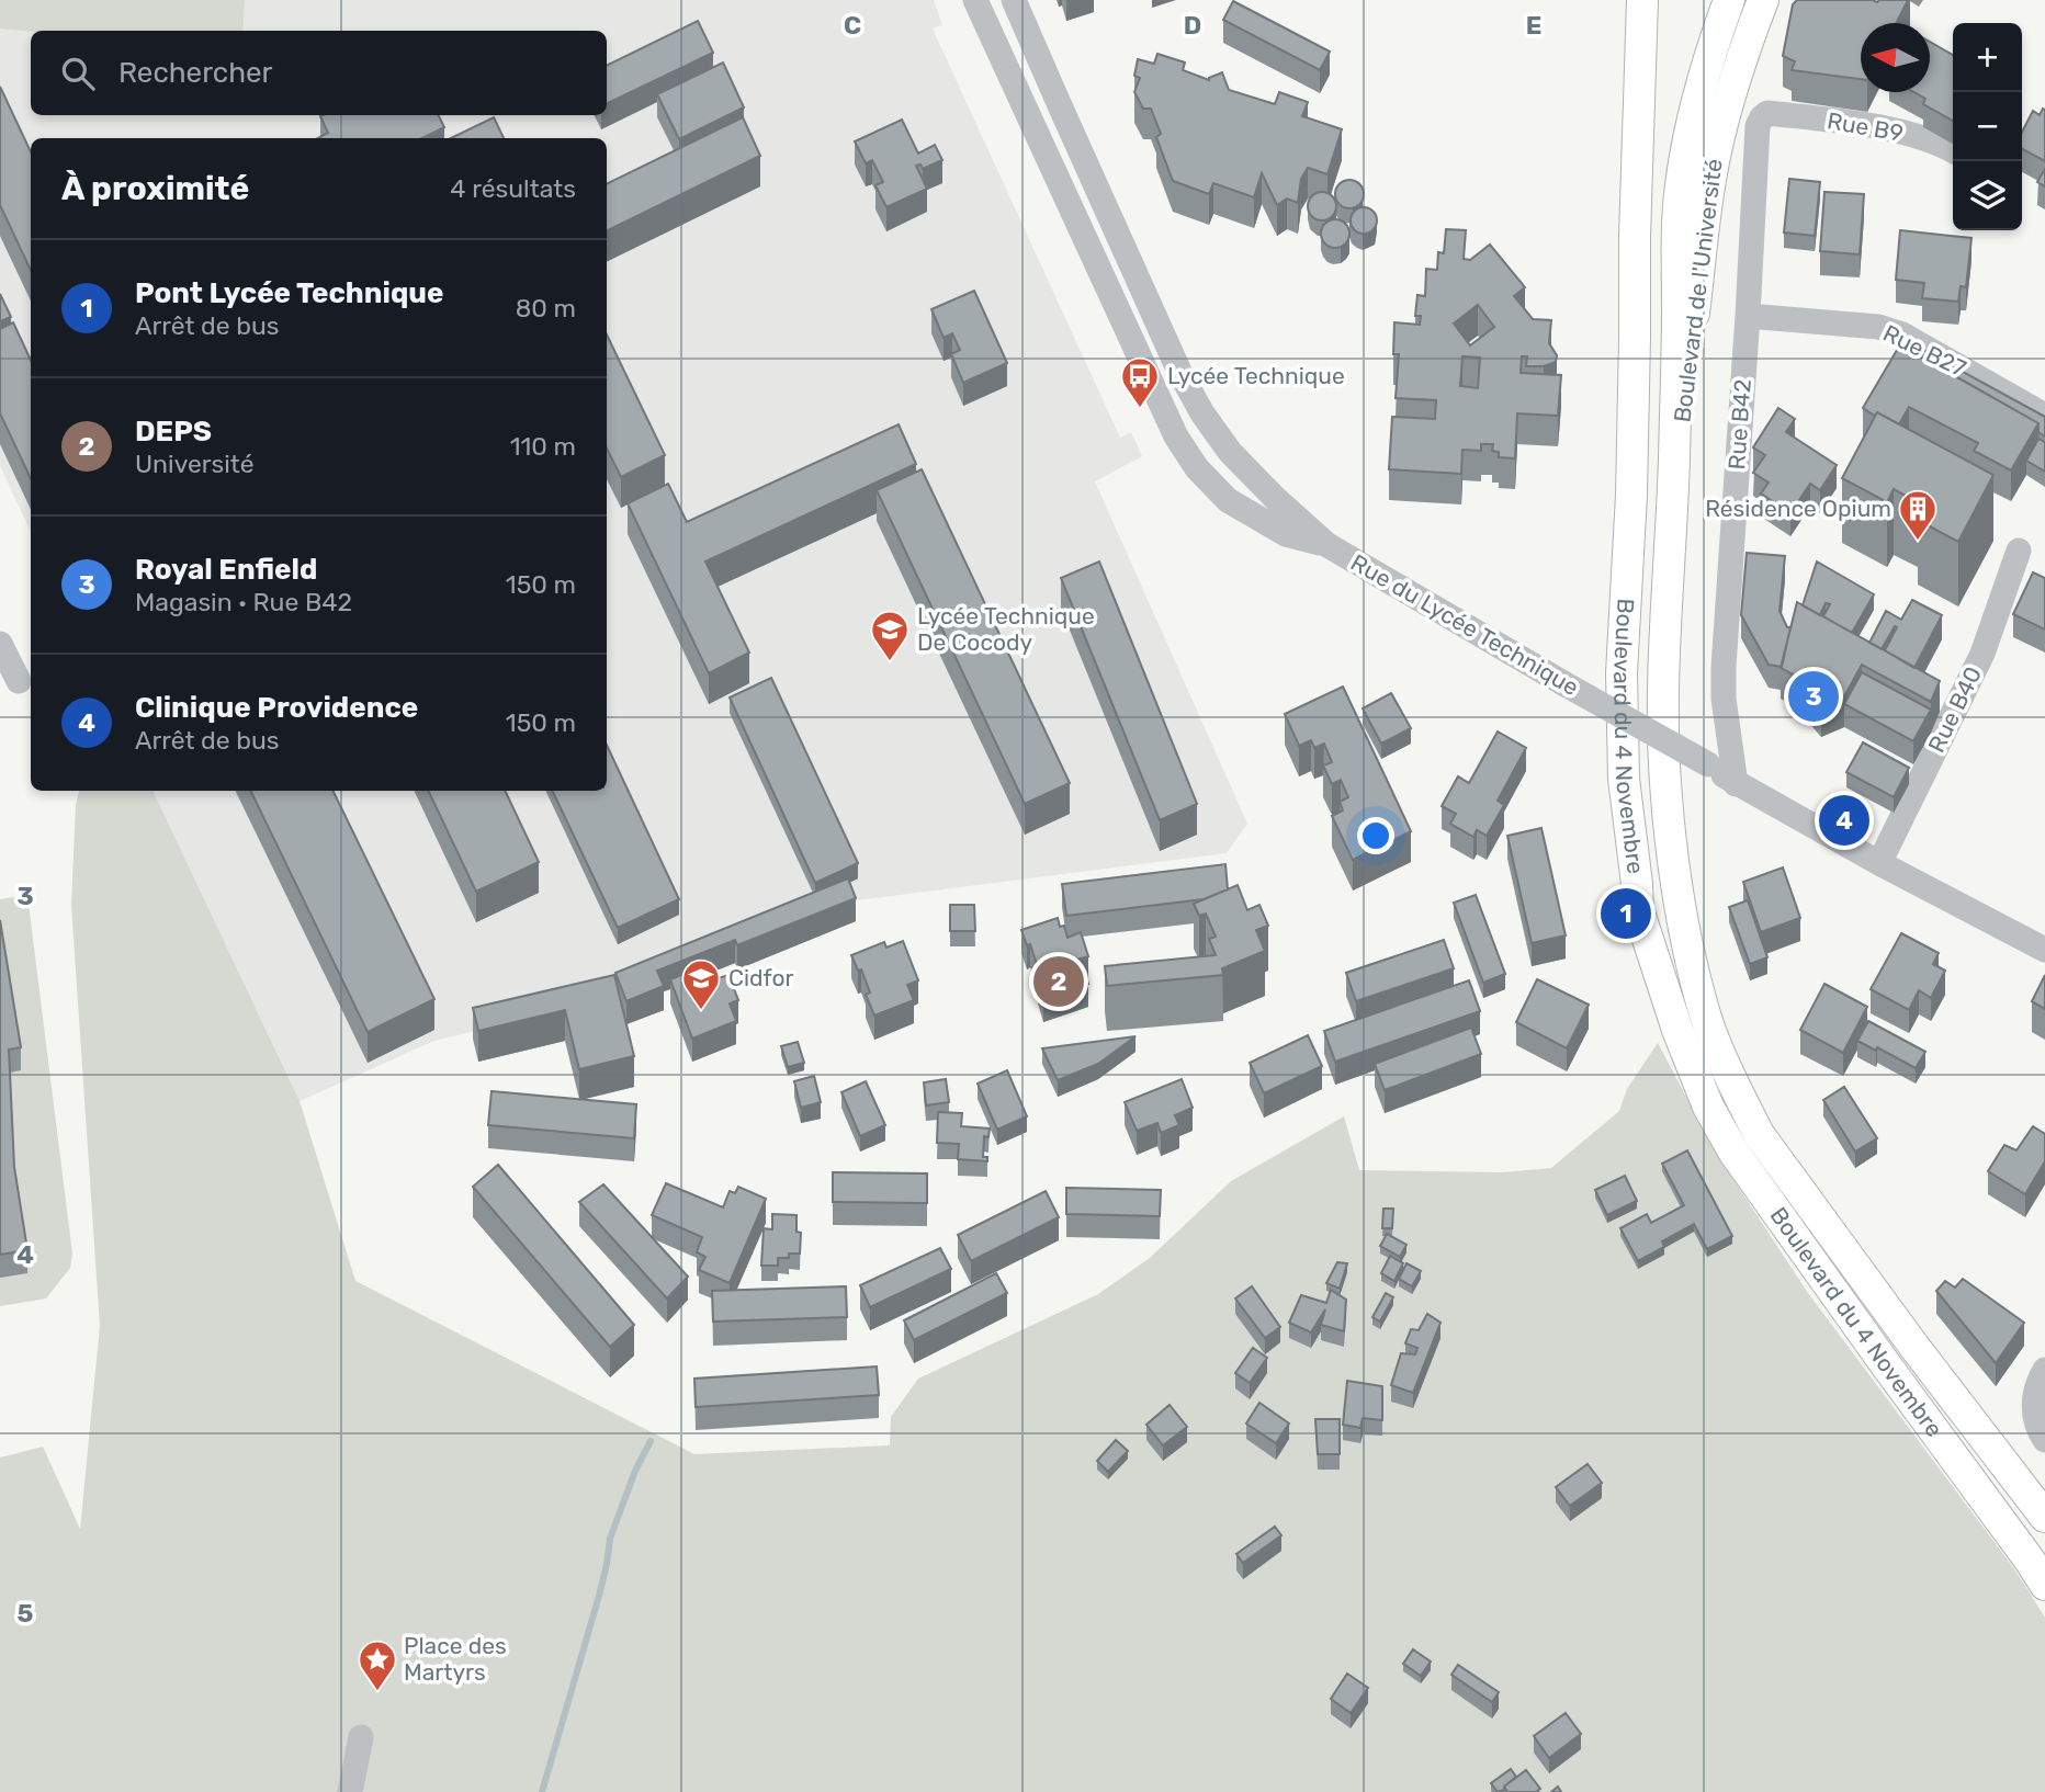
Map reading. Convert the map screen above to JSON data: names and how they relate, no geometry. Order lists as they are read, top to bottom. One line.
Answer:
{"streets":{"main road":["Boulevard de l'Université","Boulevard du 4 Novembre"],"street":["Rue B9","Rue B27","Rue B42","Rue du Lycée Technique","Rue B40"]},"crossings":[["Rue B9","Rue B42"],["Boulevard de l'Université","Boulevard du 4 Novembre"],["Rue B27","Rue B42"],["Rue B42","Rue du Lycée Technique"],["Rue du Lycée Technique","Rue B40"]],"places":{"bus stop":["Lycée Technique"],"building":["Résidence Opium"],"school or university":["Lycée Technique De Cocody","Cidfor"],"place":["Place des Martyrs"]},"north":"left","page":{"map_buttons":["+","−"],"search":"Rechercher","heading":["À proximité","4 résultats"],"list":[{"mark":"1","name":"Pont Lycée Technique","note":"Arrêt de bus","value":"80 m"},{"mark":"2","name":"DEPS","note":"Université","value":"110 m"},{"mark":"3","name":"Royal Enfield","note":"Magasin · Rue B42","value":"150 m"},{"mark":"4","name":"Clinique Providence","note":"Arrêt de bus","value":"150 m"}],"pins":["3","4","1","2"]},"grid":{"columns":["C","D","E"],"rows":["3","4","5"]}}
